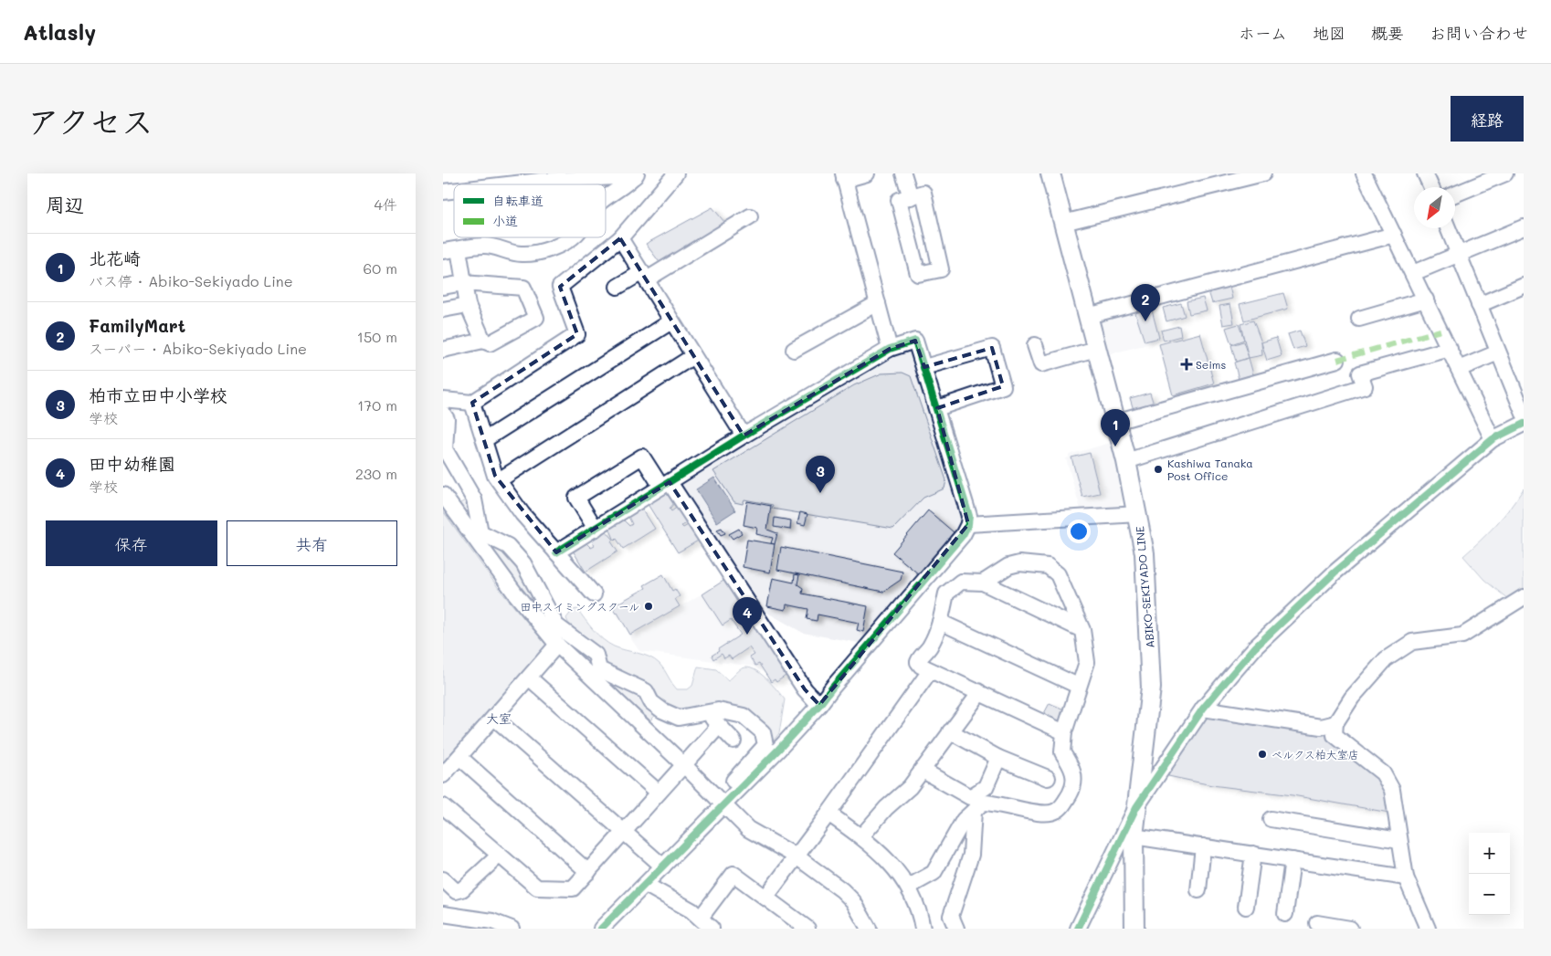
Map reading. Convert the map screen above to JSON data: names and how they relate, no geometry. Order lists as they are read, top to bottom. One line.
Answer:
{"streets":{"main road":["ABIKO-SEKIYADO LINE"]},"districts":["大室"],"places":{"health":["Seims"],"other":["Kashiwa Tanaka Post Office","田中スイミングスクール","ベルクス柏大室店"]},"legend":["自転車道","小道"],"north":"bottom left","page":{"header":"Atlasly","nav":["ホーム","地図","概要","お問い合わせ"],"title":"アクセス","buttons":["経路",["保存","共有"]],"heading":["周辺","4件"],"list":[{"mark":"1","name":"北花崎","note":"バス停 · Abiko-Sekiyado Line","value":"60 m"},{"mark":"2","name":"FamilyMart","note":"スーパー · Abiko-Sekiyado Line","value":"150 m"},{"mark":"3","name":"柏市立田中小学校","note":"学校","value":"170 m"},{"mark":"4","name":"田中幼稚園","note":"学校","value":"230 m"}],"pins":["2","1","3","4"],"map_buttons":["+","−"]}}
